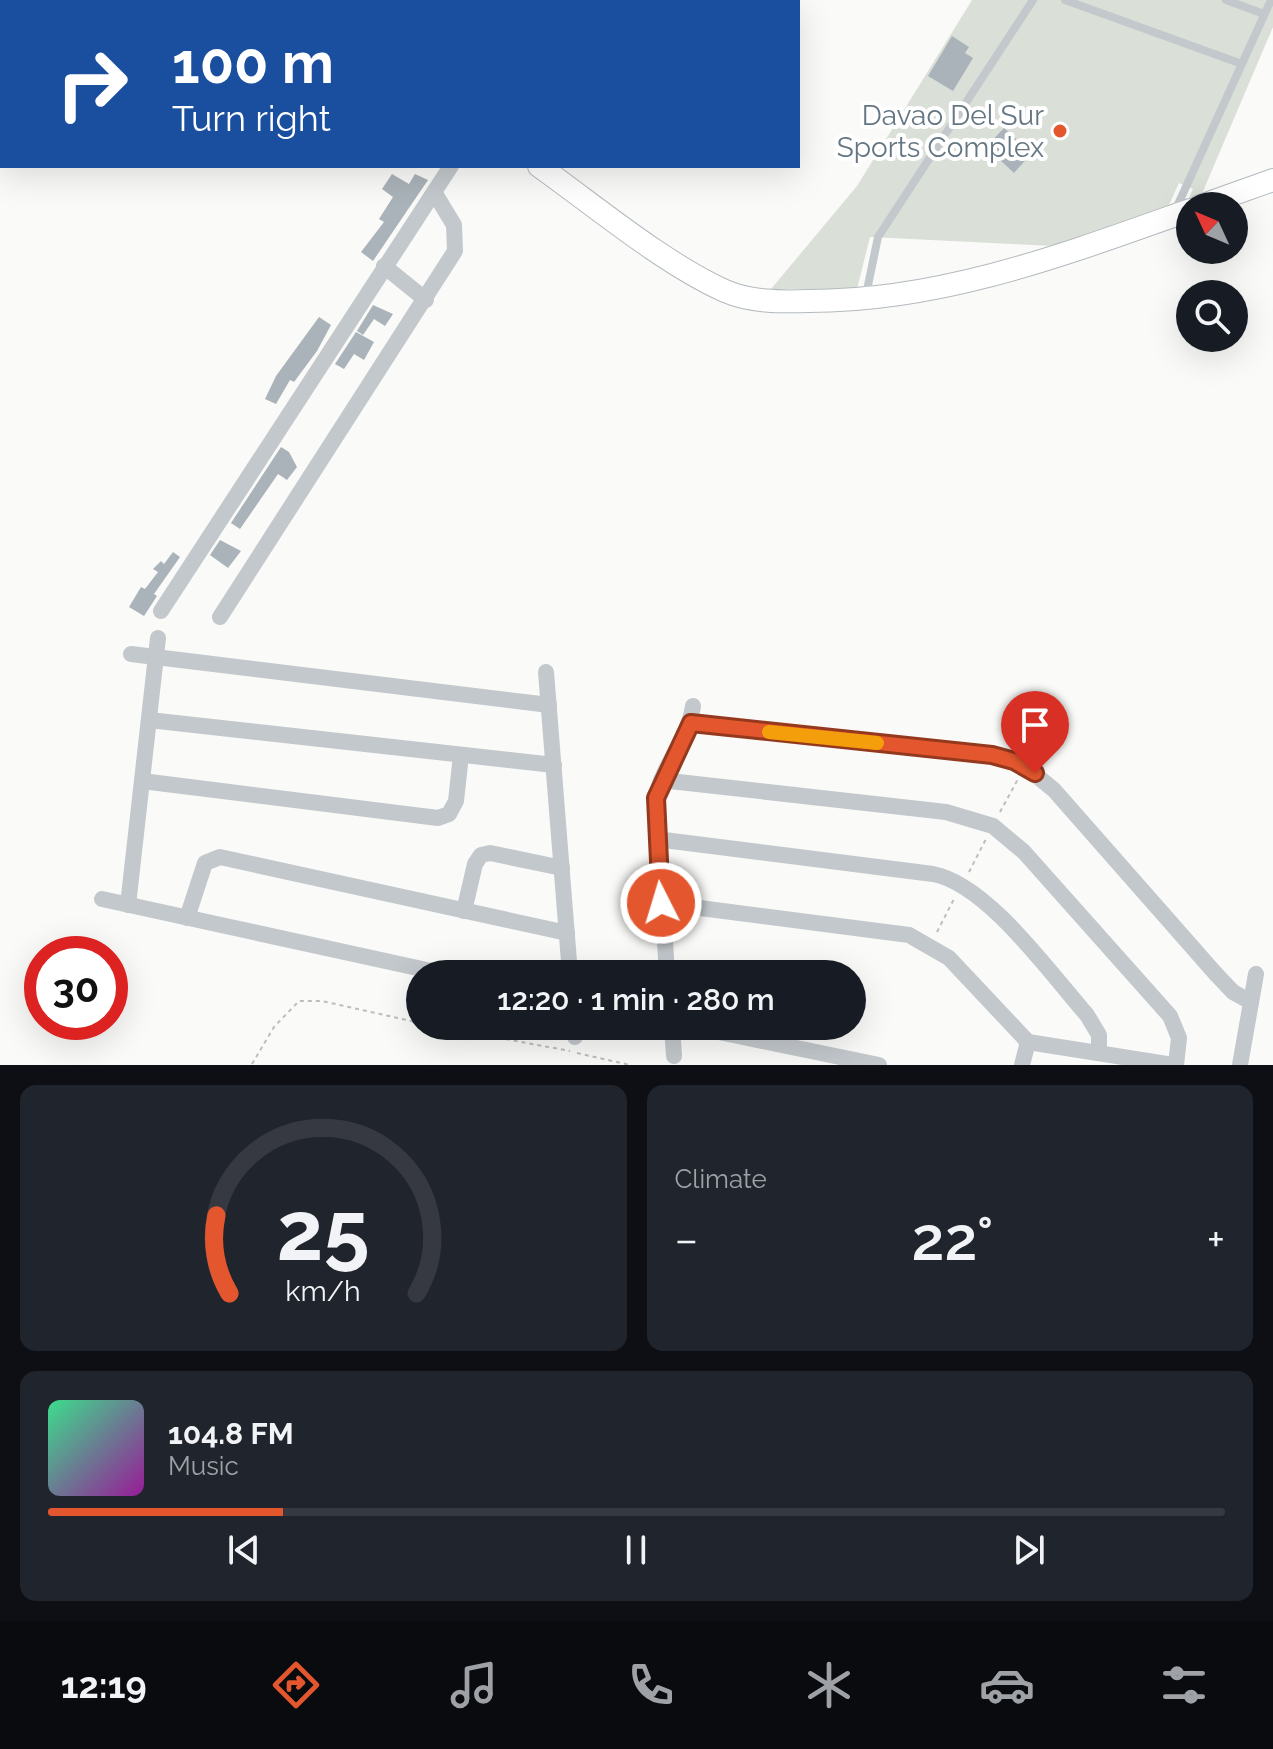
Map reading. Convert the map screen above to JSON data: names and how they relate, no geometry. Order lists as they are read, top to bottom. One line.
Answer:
{"places":["Davao Del Sur Sports Complex"],"north":"top left","page":{"turn":["100 m","Turn right"],"limit":"30","trip":"12:20 · 1 min · 280 m","tile":"Climate","heat":["−","22°","+"],"song":["104.8 FM","Music"],"tabs":"12:19","gauge":["25","km/h"]}}
